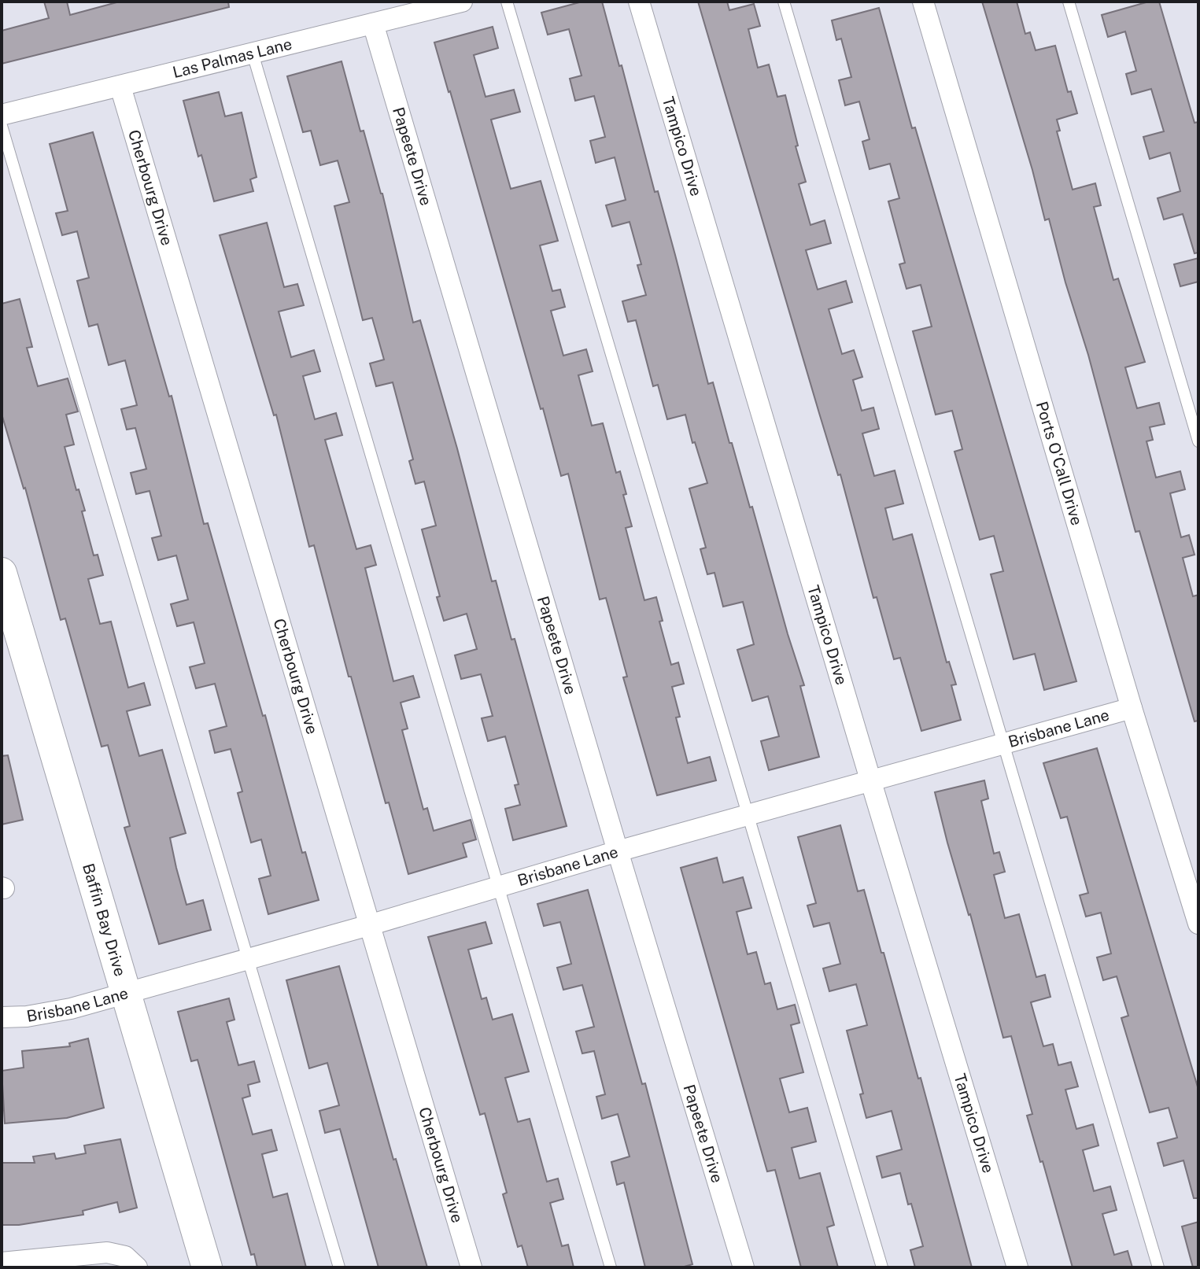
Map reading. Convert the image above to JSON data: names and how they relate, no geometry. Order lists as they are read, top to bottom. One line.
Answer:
{"streets":{"street":["Las Palmas Lane","Tampico Drive","Papeete Drive","Cherbourg Drive","Ports O'Call Drive","Brisbane Lane","Baffin Bay Drive"]},"crossings":[["Las Palmas Lane","Papeete Drive"],["Las Palmas Lane","Cherbourg Drive"],["Tampico Drive","Brisbane Lane"],["Papeete Drive","Brisbane Lane"],["Cherbourg Drive","Brisbane Lane"],["Ports O'Call Drive","Brisbane Lane"],["Brisbane Lane","Baffin Bay Drive"]]}
